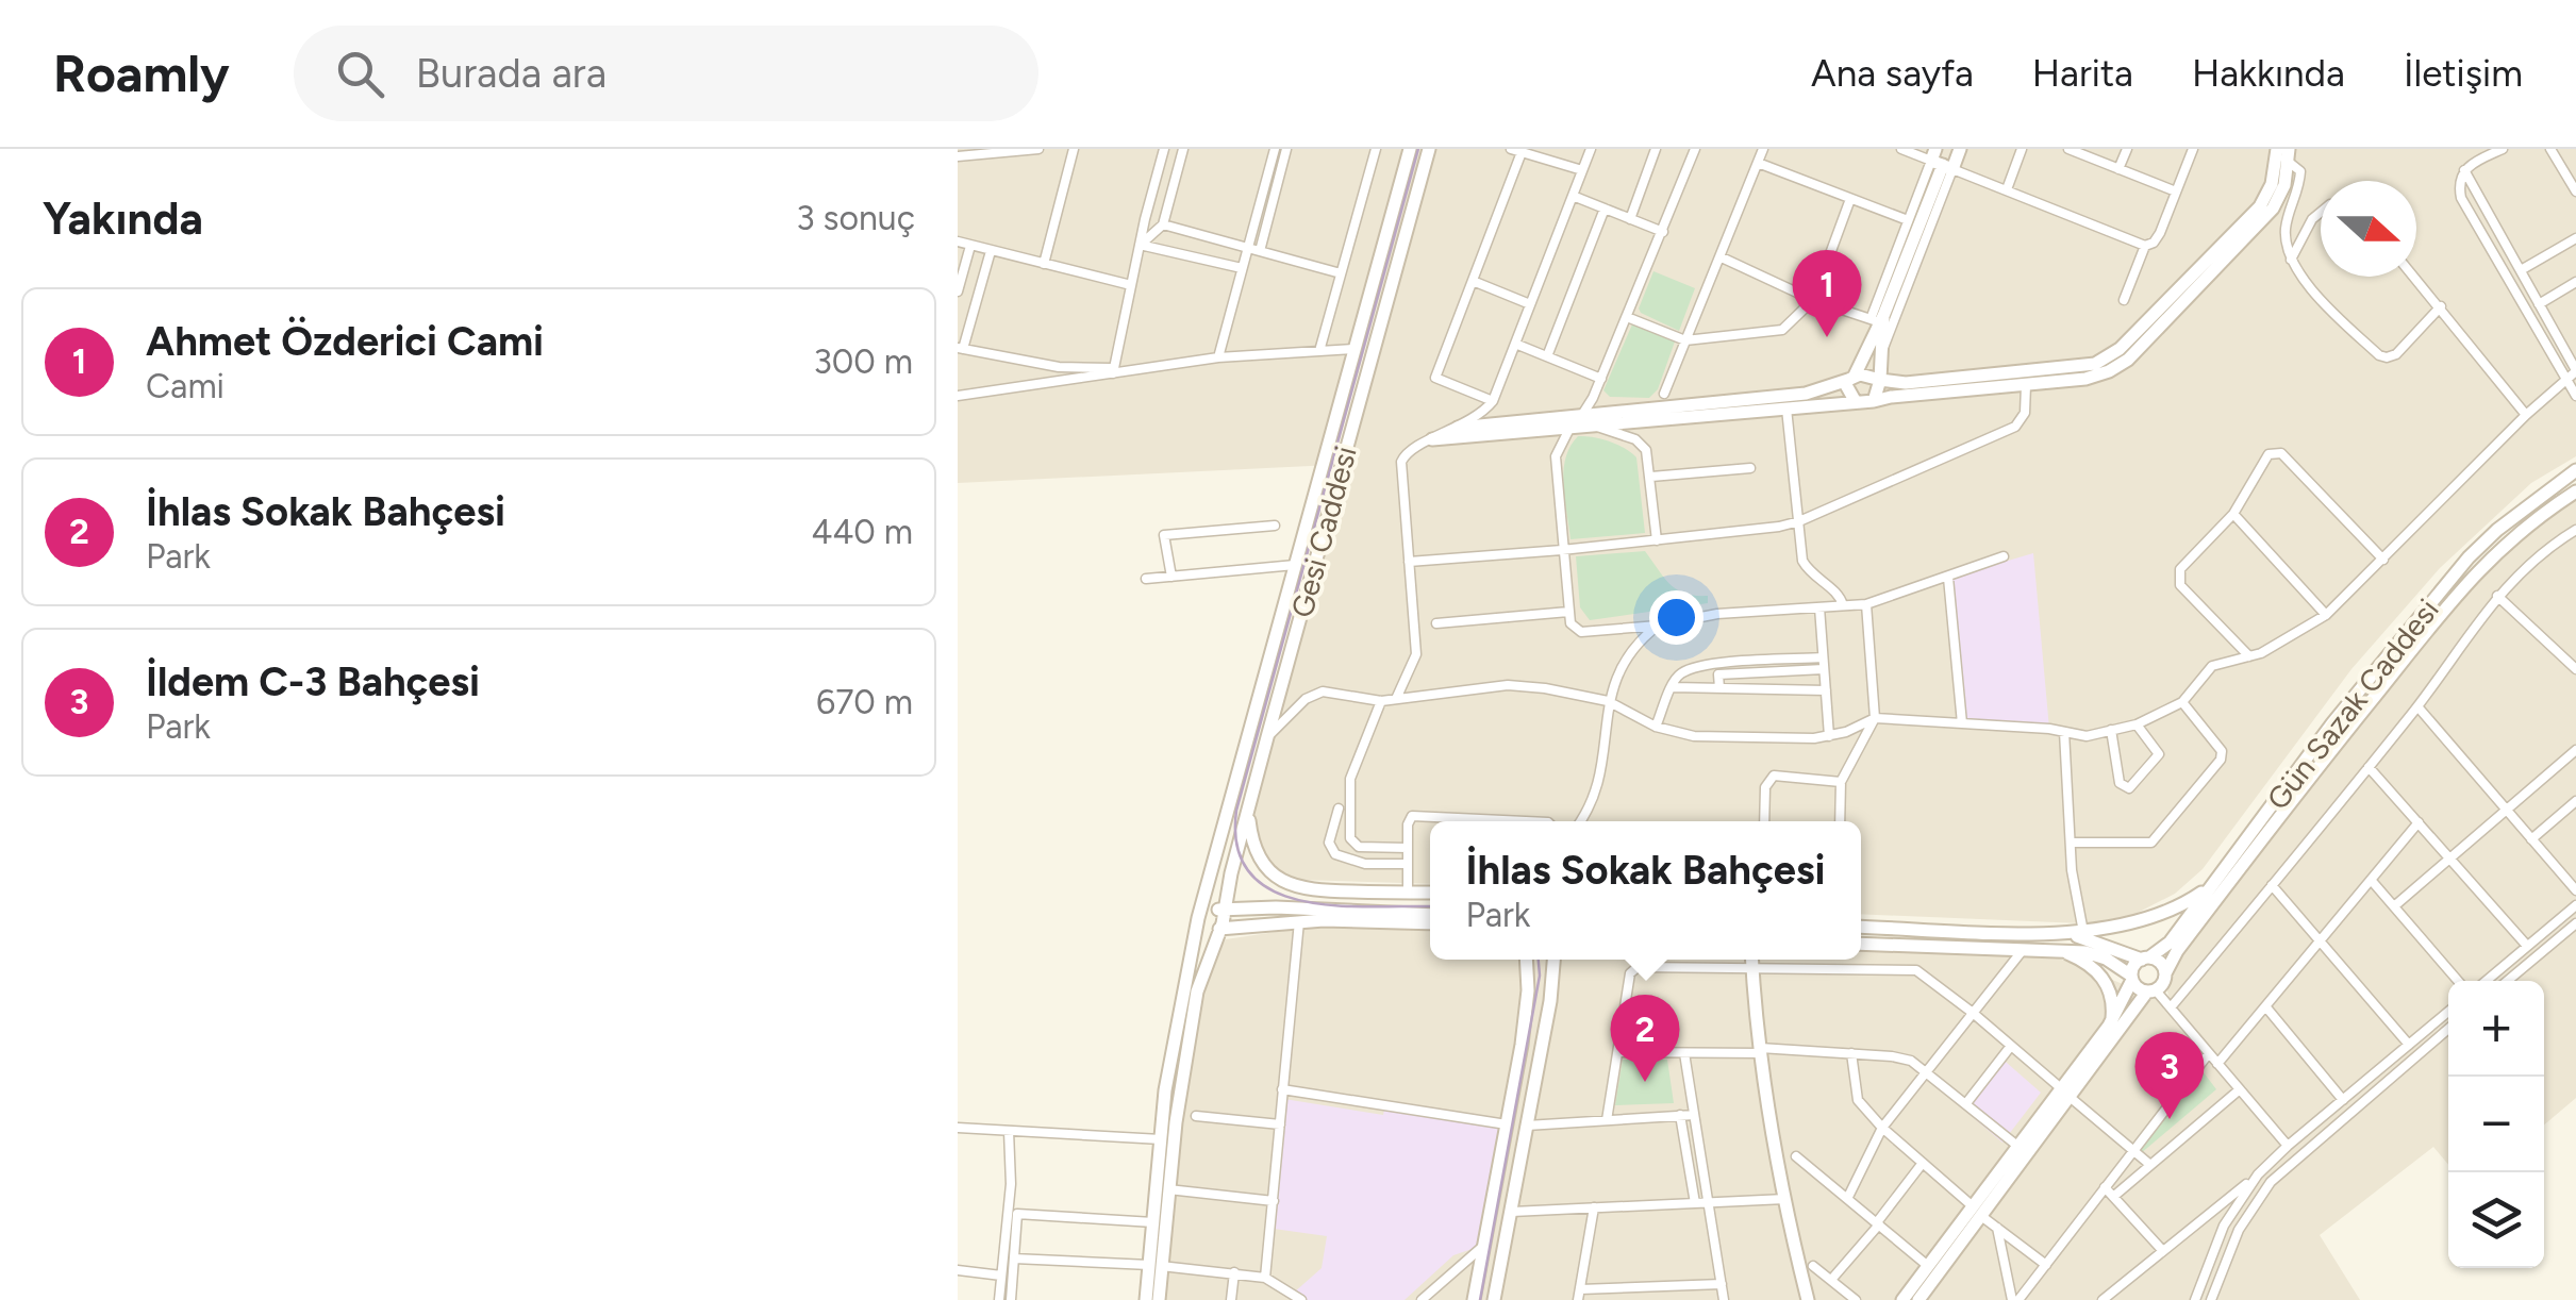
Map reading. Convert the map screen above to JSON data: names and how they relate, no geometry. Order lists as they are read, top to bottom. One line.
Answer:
{"streets":{"street":["Gesi Caddesi","Gün Sazak Caddesi"]},"north":"right","page":{"header":"Roamly","search":"Burada ara","nav":["Ana sayfa","Harita","Hakkında","İletişim"],"heading":["Yakında","3 sonuç"],"pins":["1","2","3"],"list":[{"mark":"1","name":"Ahmet Özderici Cami","note":"Cami","value":"300 m"},{"mark":"2","name":"İhlas Sokak Bahçesi","note":"Park","value":"440 m"},{"mark":"3","name":"İldem C-3 Bahçesi","note":"Park","value":"670 m"}],"popup":["İhlas Sokak Bahçesi","Park"],"map_buttons":["+","−"]}}
